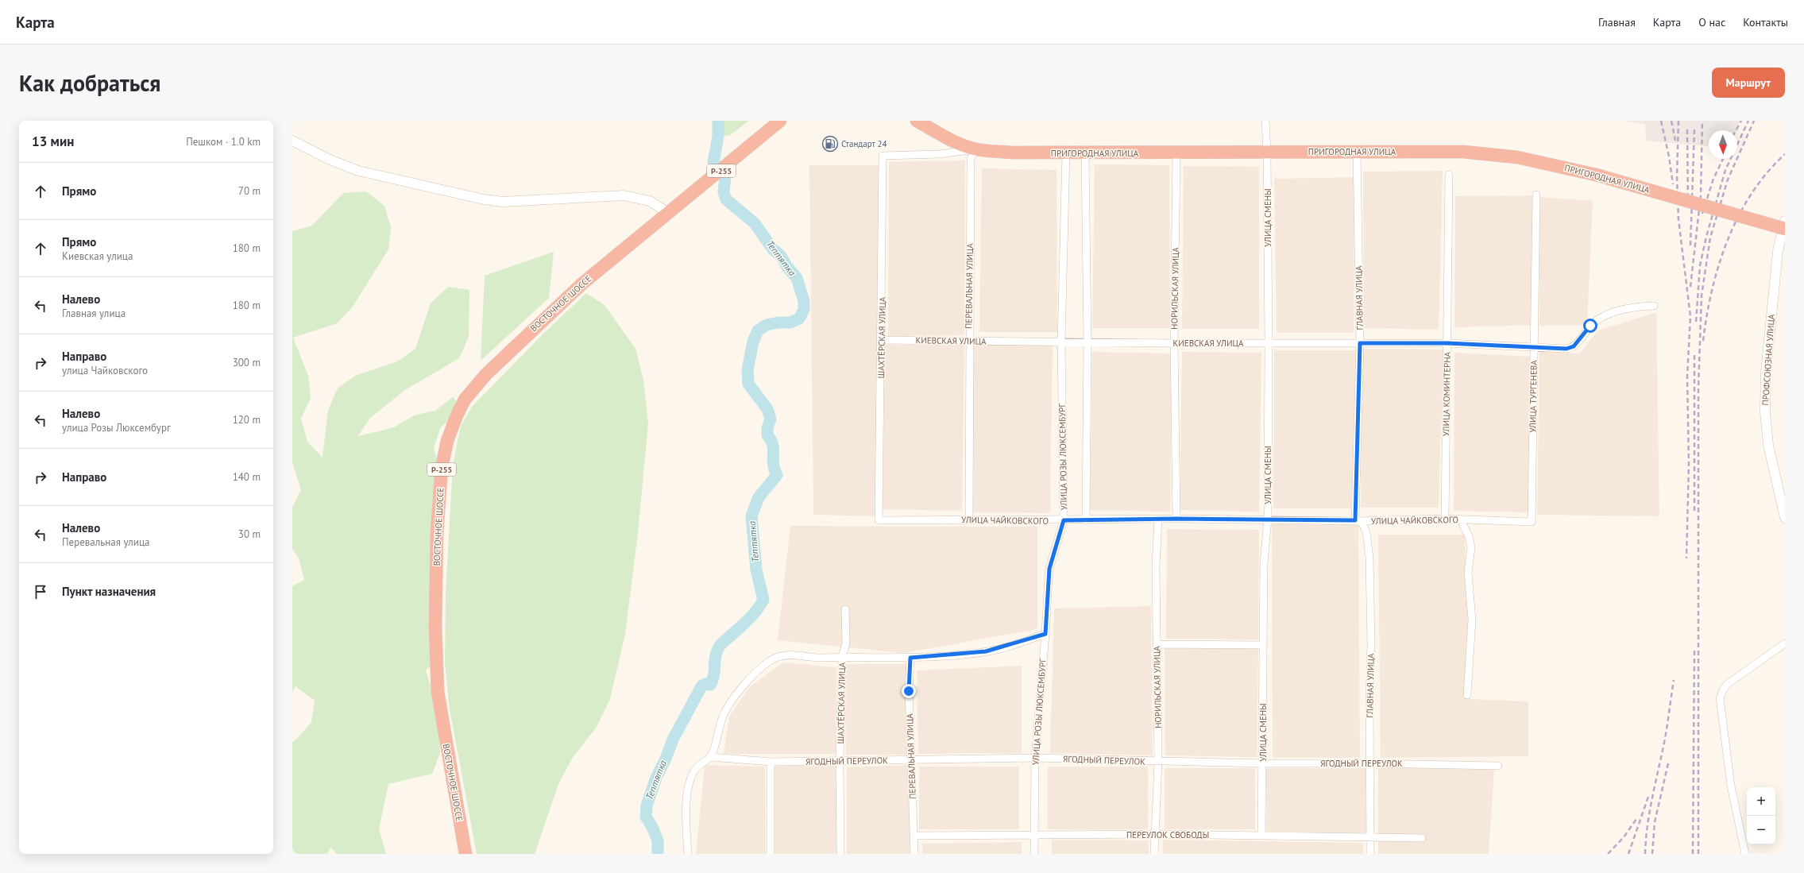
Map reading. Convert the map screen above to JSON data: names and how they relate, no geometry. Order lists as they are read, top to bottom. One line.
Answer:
{"streets":{"highway":["ПРИГОРОДНАЯ УЛИЦА","Р-255","ВОСТОЧНОЕ ШОССЕ"],"street":["УЛИЦА СМЕНЫ","ПЕРЕВАЛЬНАЯ УЛИЦА","НОРИЛЬСКАЯ УЛИЦА","ГЛАВНАЯ УЛИЦА","ШАХТЁРСКАЯ УЛИЦА","КИЕВСКАЯ УЛИЦА","ПРОФСОЮЗНАЯ УЛИЦА","УЛИЦА КОМИНТЕРНА","УЛИЦА ТУРГЕНЕВА","УЛИЦА РОЗЫ ЛЮКСЕМБУРГ","УЛИЦА ЧАЙКОВСКОГО","ЯГОДНЫЙ ПЕРЕУЛОК","ПЕРЕУЛОК СВОБОДЫ"]},"crossings":[["ПРИГОРОДНАЯ УЛИЦА","УЛИЦА СМЕНЫ"],["ПРИГОРОДНАЯ УЛИЦА","ПЕРЕВАЛЬНАЯ УЛИЦА"],["ПРИГОРОДНАЯ УЛИЦА","НОРИЛЬСКАЯ УЛИЦА"],["ПРИГОРОДНАЯ УЛИЦА","ГЛАВНАЯ УЛИЦА"],["ПРИГОРОДНАЯ УЛИЦА","ШАХТЁРСКАЯ УЛИЦА"],["ПРИГОРОДНАЯ УЛИЦА","УЛИЦА РОЗЫ ЛЮКСЕМБУРГ"],["УЛИЦА СМЕНЫ","КИЕВСКАЯ УЛИЦА"],["УЛИЦА СМЕНЫ","УЛИЦА ЧАЙКОВСКОГО"],["УЛИЦА СМЕНЫ","ЯГОДНЫЙ ПЕРЕУЛОК"],["УЛИЦА СМЕНЫ","ПЕРЕУЛОК СВОБОДЫ"],["ПЕРЕВАЛЬНАЯ УЛИЦА","ШАХТЁРСКАЯ УЛИЦА"],["ПЕРЕВАЛЬНАЯ УЛИЦА","КИЕВСКАЯ УЛИЦА"],["ПЕРЕВАЛЬНАЯ УЛИЦА","УЛИЦА ЧАЙКОВСКОГО"],["ПЕРЕВАЛЬНАЯ УЛИЦА","ЯГОДНЫЙ ПЕРЕУЛОК"],["ПЕРЕВАЛЬНАЯ УЛИЦА","ПЕРЕУЛОК СВОБОДЫ"],["НОРИЛЬСКАЯ УЛИЦА","КИЕВСКАЯ УЛИЦА"],["НОРИЛЬСКАЯ УЛИЦА","УЛИЦА ЧАЙКОВСКОГО"],["НОРИЛЬСКАЯ УЛИЦА","ЯГОДНЫЙ ПЕРЕУЛОК"],["НОРИЛЬСКАЯ УЛИЦА","ПЕРЕУЛОК СВОБОДЫ"],["ГЛАВНАЯ УЛИЦА","КИЕВСКАЯ УЛИЦА"],["ГЛАВНАЯ УЛИЦА","УЛИЦА ЧАЙКОВСКОГО"],["ГЛАВНАЯ УЛИЦА","ЯГОДНЫЙ ПЕРЕУЛОК"],["ГЛАВНАЯ УЛИЦА","ПЕРЕУЛОК СВОБОДЫ"],["ШАХТЁРСКАЯ УЛИЦА","КИЕВСКАЯ УЛИЦА"],["ШАХТЁРСКАЯ УЛИЦА","УЛИЦА ЧАЙКОВСКОГО"],["ШАХТЁРСКАЯ УЛИЦА","ЯГОДНЫЙ ПЕРЕУЛОК"],["КИЕВСКАЯ УЛИЦА","УЛИЦА КОМИНТЕРНА"],["КИЕВСКАЯ УЛИЦА","УЛИЦА ТУРГЕНЕВА"],["КИЕВСКАЯ УЛИЦА","УЛИЦА РОЗЫ ЛЮКСЕМБУРГ"],["УЛИЦА КОМИНТЕРНА","УЛИЦА ЧАЙКОВСКОГО"],["УЛИЦА ТУРГЕНЕВА","УЛИЦА ЧАЙКОВСКОГО"],["УЛИЦА РОЗЫ ЛЮКСЕМБУРГ","УЛИЦА ЧАЙКОВСКОГО"],["УЛИЦА РОЗЫ ЛЮКСЕМБУРГ","ЯГОДНЫЙ ПЕРЕУЛОК"],["УЛИЦА РОЗЫ ЛЮКСЕМБУРГ","ПЕРЕУЛОК СВОБОДЫ"]],"water":["Тептятка"],"places":{"fuel station":["Стандарт 24"]},"north":"bottom","page":{"header":"Карта","nav":["Главная","Карта","О нас","Контакты"],"buttons":"Маршрут","title":"Как добраться","heading":["13 мин","Пешком · 1.0 km"],"list":[["Прямо","70 m"],["Прямо","Киевская улица","180 m"],["Налево","Главная улица","180 m"],["Направо","улица Чайковского","300 m"],["Налево","улица Розы Люксембург","120 m"],["Направо","140 m"],["Налево","Перевальная улица","30 m"],"Пункт назначения"],"map_buttons":["+","−"]}}
